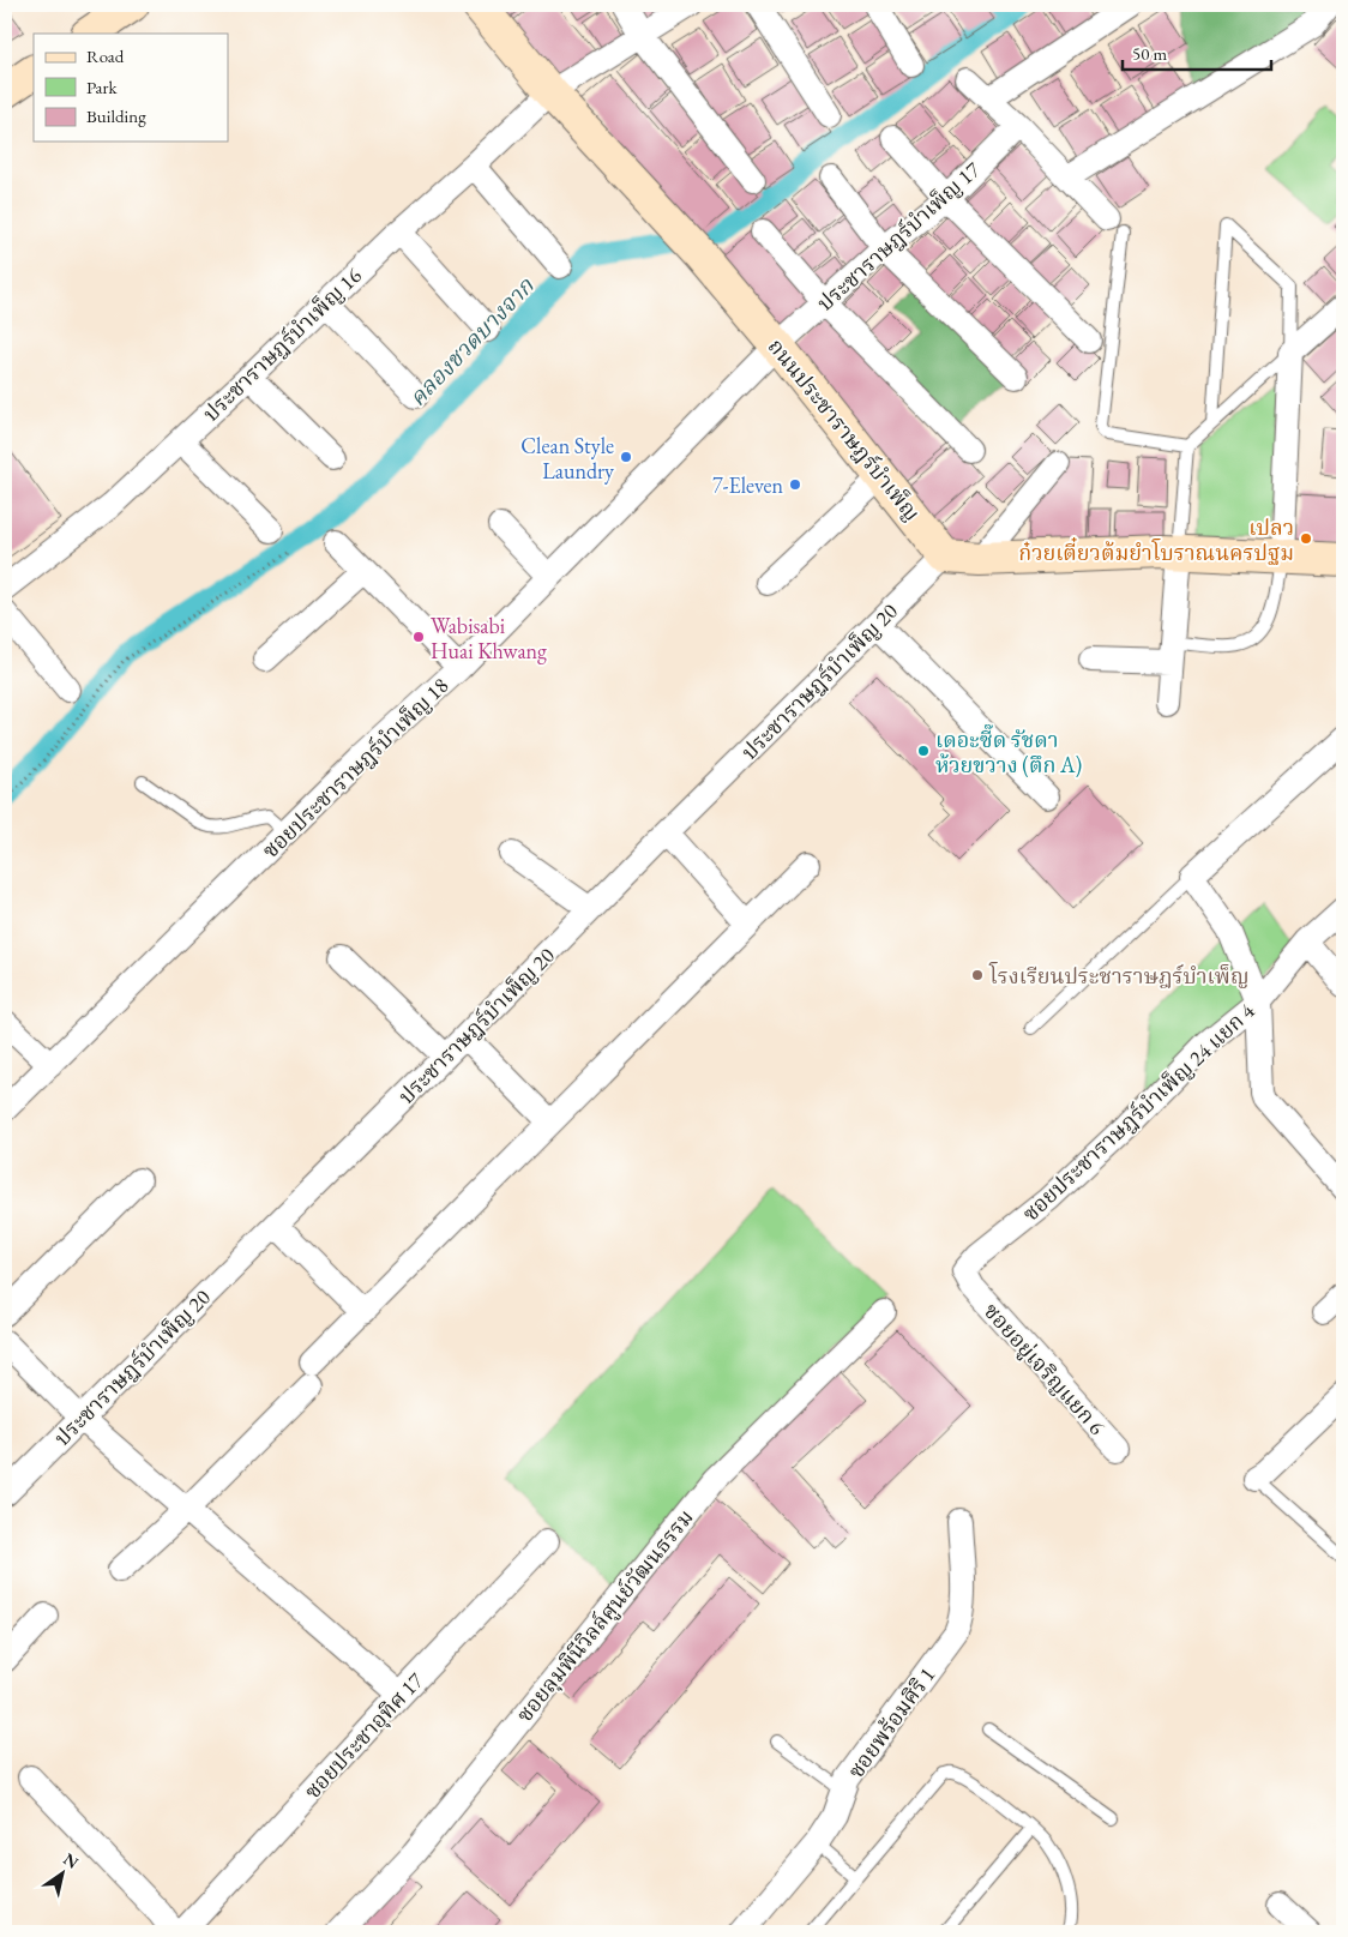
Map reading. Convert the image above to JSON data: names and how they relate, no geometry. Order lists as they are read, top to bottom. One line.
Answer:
{"streets":{"street":["ประชาราษฎร์บำเพ็ญ 17","ประชาราษฎร์บำเพ็ญ 16","ถนนประชาราษฎร์บำเพ็ญ","ประชาราษฎร์บำเพ็ญ 20","ซอยประชาราษฎร์บำเพ็ญ 18","ซอยประชาราษฎร์บำเพ็ญ 24 แยก 4","ซอยอยู่เจริญแยก 6","ซอยลุมพินีวิลล์ศูนย์วัฒนธรรม","ซอยพร้อมศิริ 1","ซอยประชาอุทิศ 17"]},"crossings":[["ประชาราษฎร์บำเพ็ญ 17","ถนนประชาราษฎร์บำเพ็ญ"],["ประชาราษฎร์บำเพ็ญ 17","ซอยประชาราษฎร์บำเพ็ญ 18"],["ประชาราษฎร์บำเพ็ญ 16","ถนนประชาราษฎร์บำเพ็ญ"],["ถนนประชาราษฎร์บำเพ็ญ","ประชาราษฎร์บำเพ็ญ 20"],["ถนนประชาราษฎร์บำเพ็ญ","ซอยประชาราษฎร์บำเพ็ญ 18"],["ซอยประชาราษฎร์บำเพ็ญ 24 แยก 4","ซอยอยู่เจริญแยก 6"]],"water":["คลองชวดบางจาก"],"places":["Clean Style Laundry","7-Eleven","เปลว ก๋วยเตี๋ยวต้มยำโบราณนครปฐม","Wabisabi Huai Khwang","เดอะซี๊ด รัชดา ห้วยขวาง (ตึก A)","โรงเรียนประชาราษฎร์บำเพ็ญ"],"legend":["Road","Park","Building"],"scale_bar":"50 m","north":"top right"}
